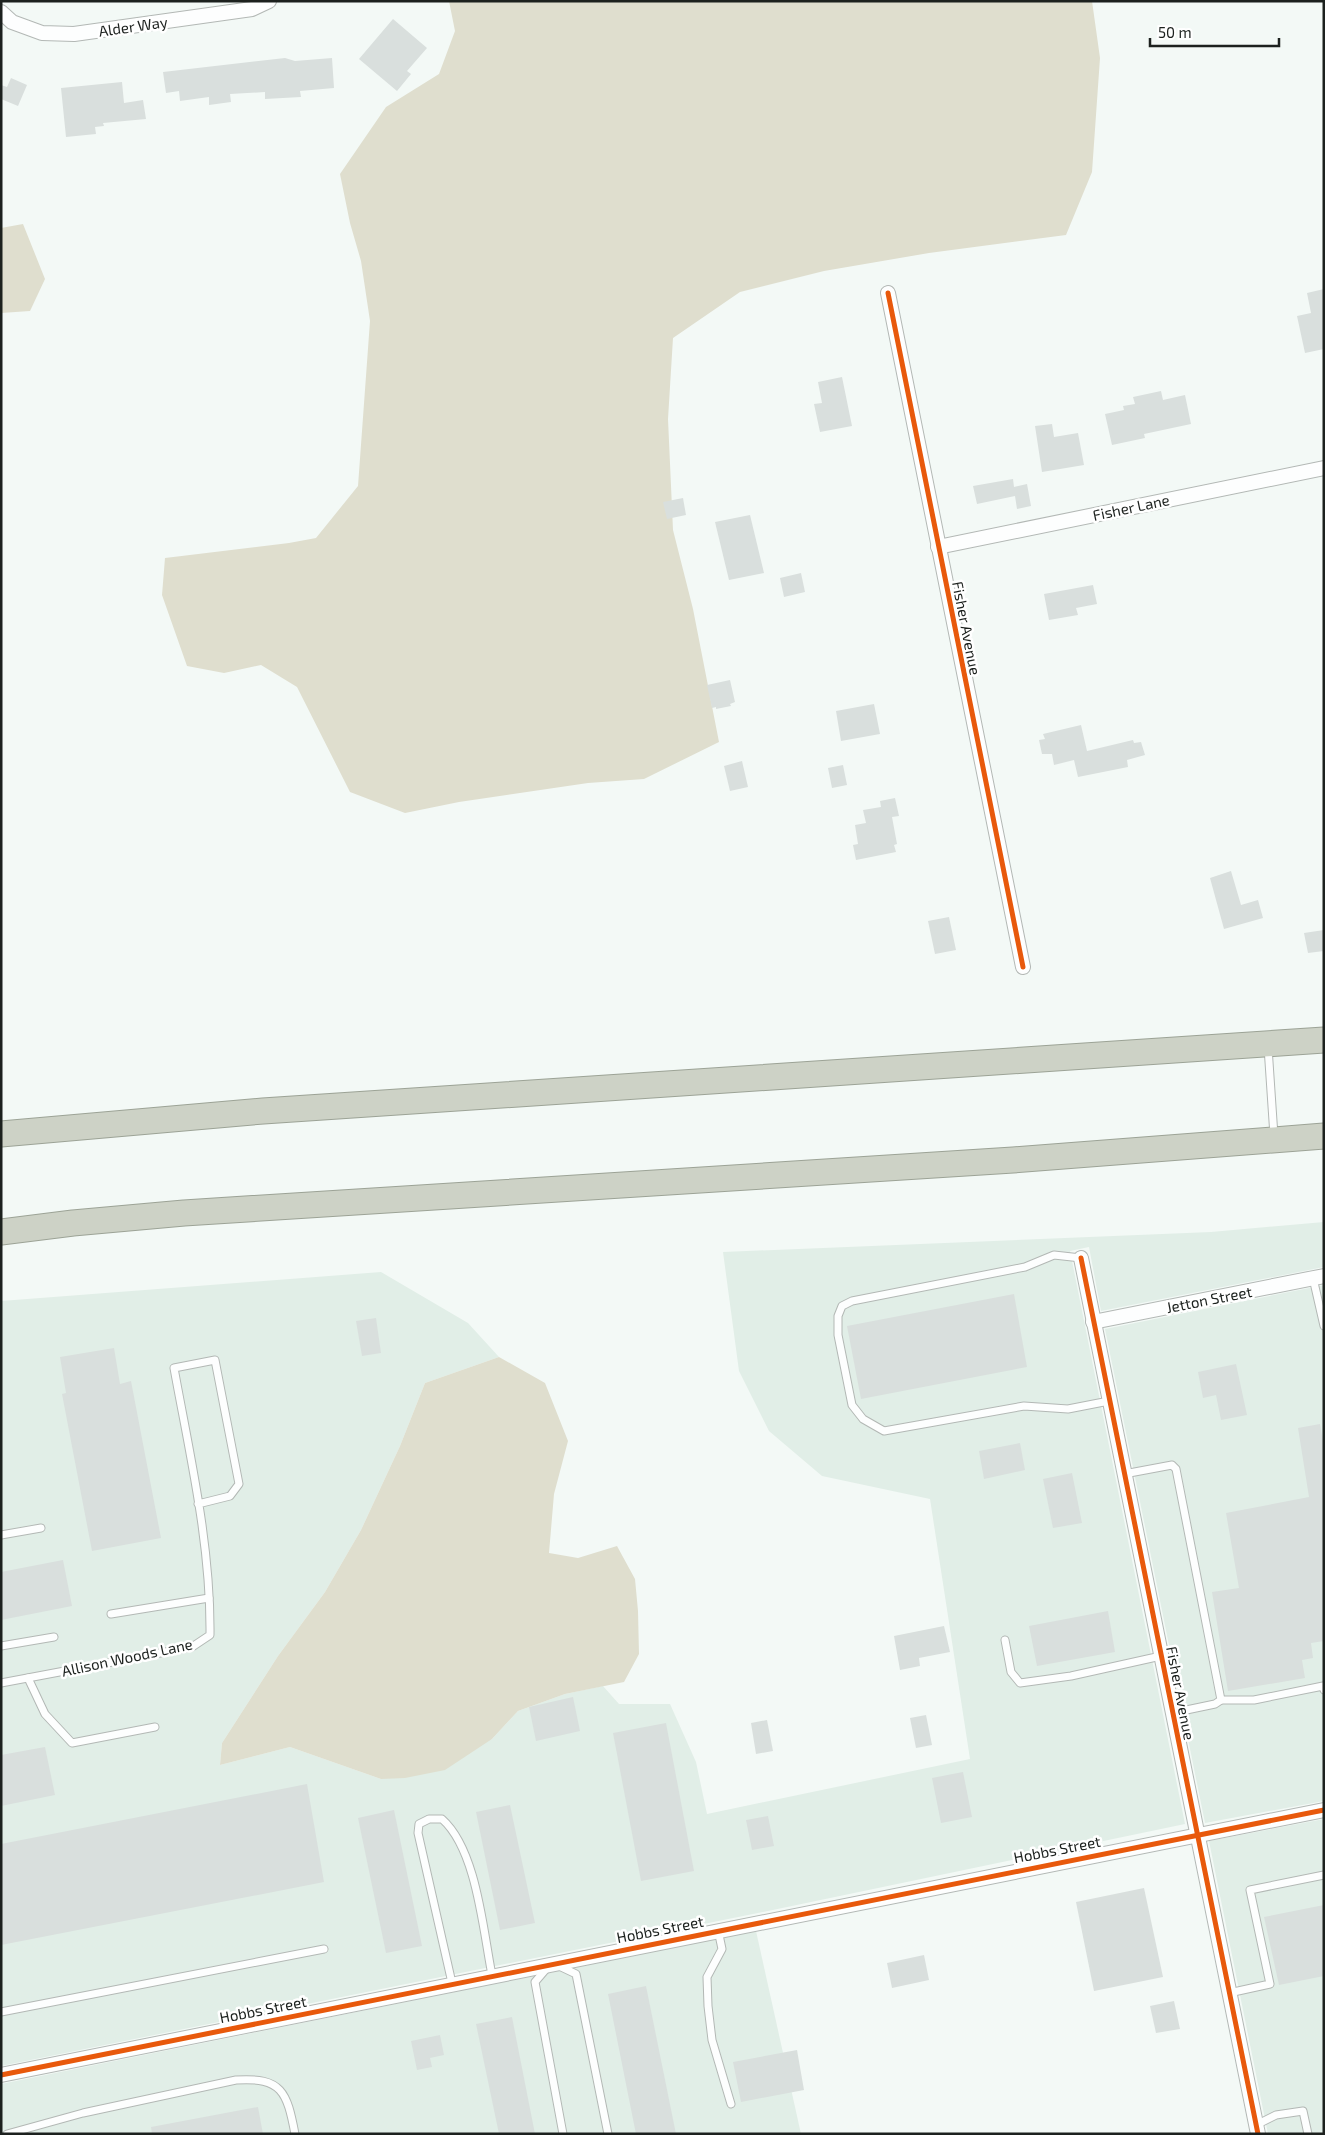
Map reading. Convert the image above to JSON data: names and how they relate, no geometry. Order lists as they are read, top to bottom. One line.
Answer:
{"streets":{"street":["Alder Way","Fisher Lane","Fisher Avenue","Jetton Street","Hobbs Street"],"lane":["Allison Woods Lane"]},"crossings":[["Fisher Lane","Fisher Avenue"],["Fisher Avenue","Jetton Street"],["Fisher Avenue","Hobbs Street"]],"scale_bar":"50 m"}
